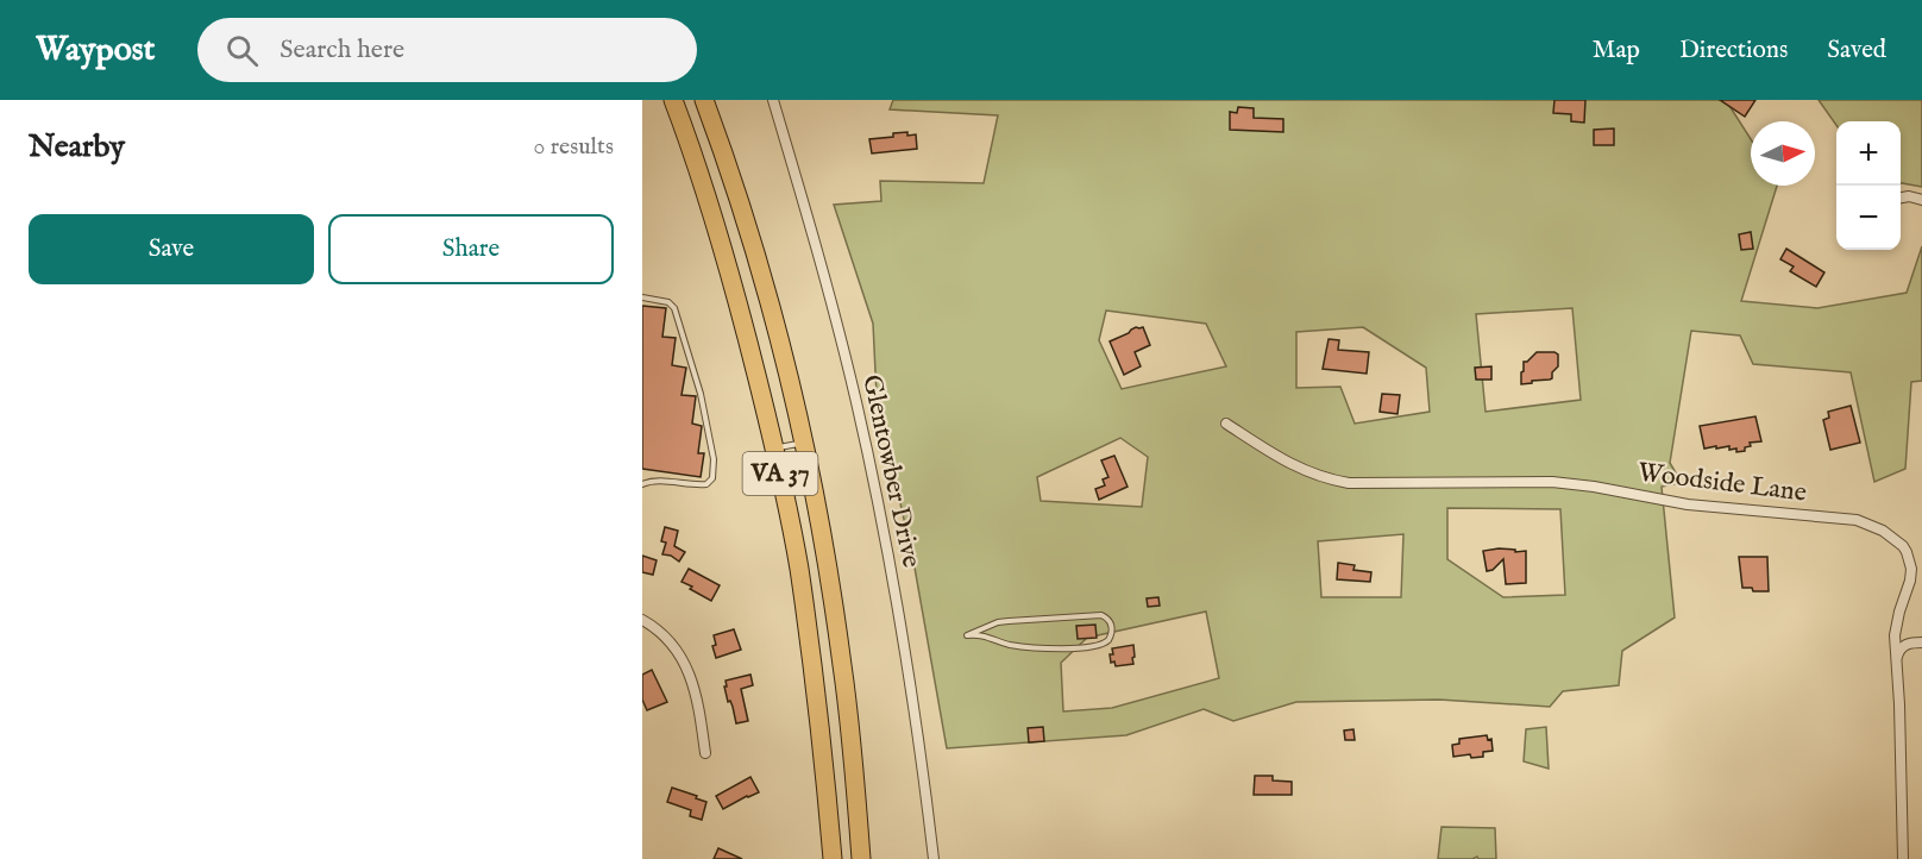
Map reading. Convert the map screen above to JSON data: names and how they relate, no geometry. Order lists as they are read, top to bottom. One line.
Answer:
{"streets":{"highway":["VA 37"],"street":["Glentowber Drive","Woodside Lane"]},"north":"right","page":{"header":"Waypost","search":"Search here","nav":["Map","Directions","Saved"],"heading":["Nearby","0 results"],"map_buttons":["+","−"],"buttons":["Save","Share"]}}
